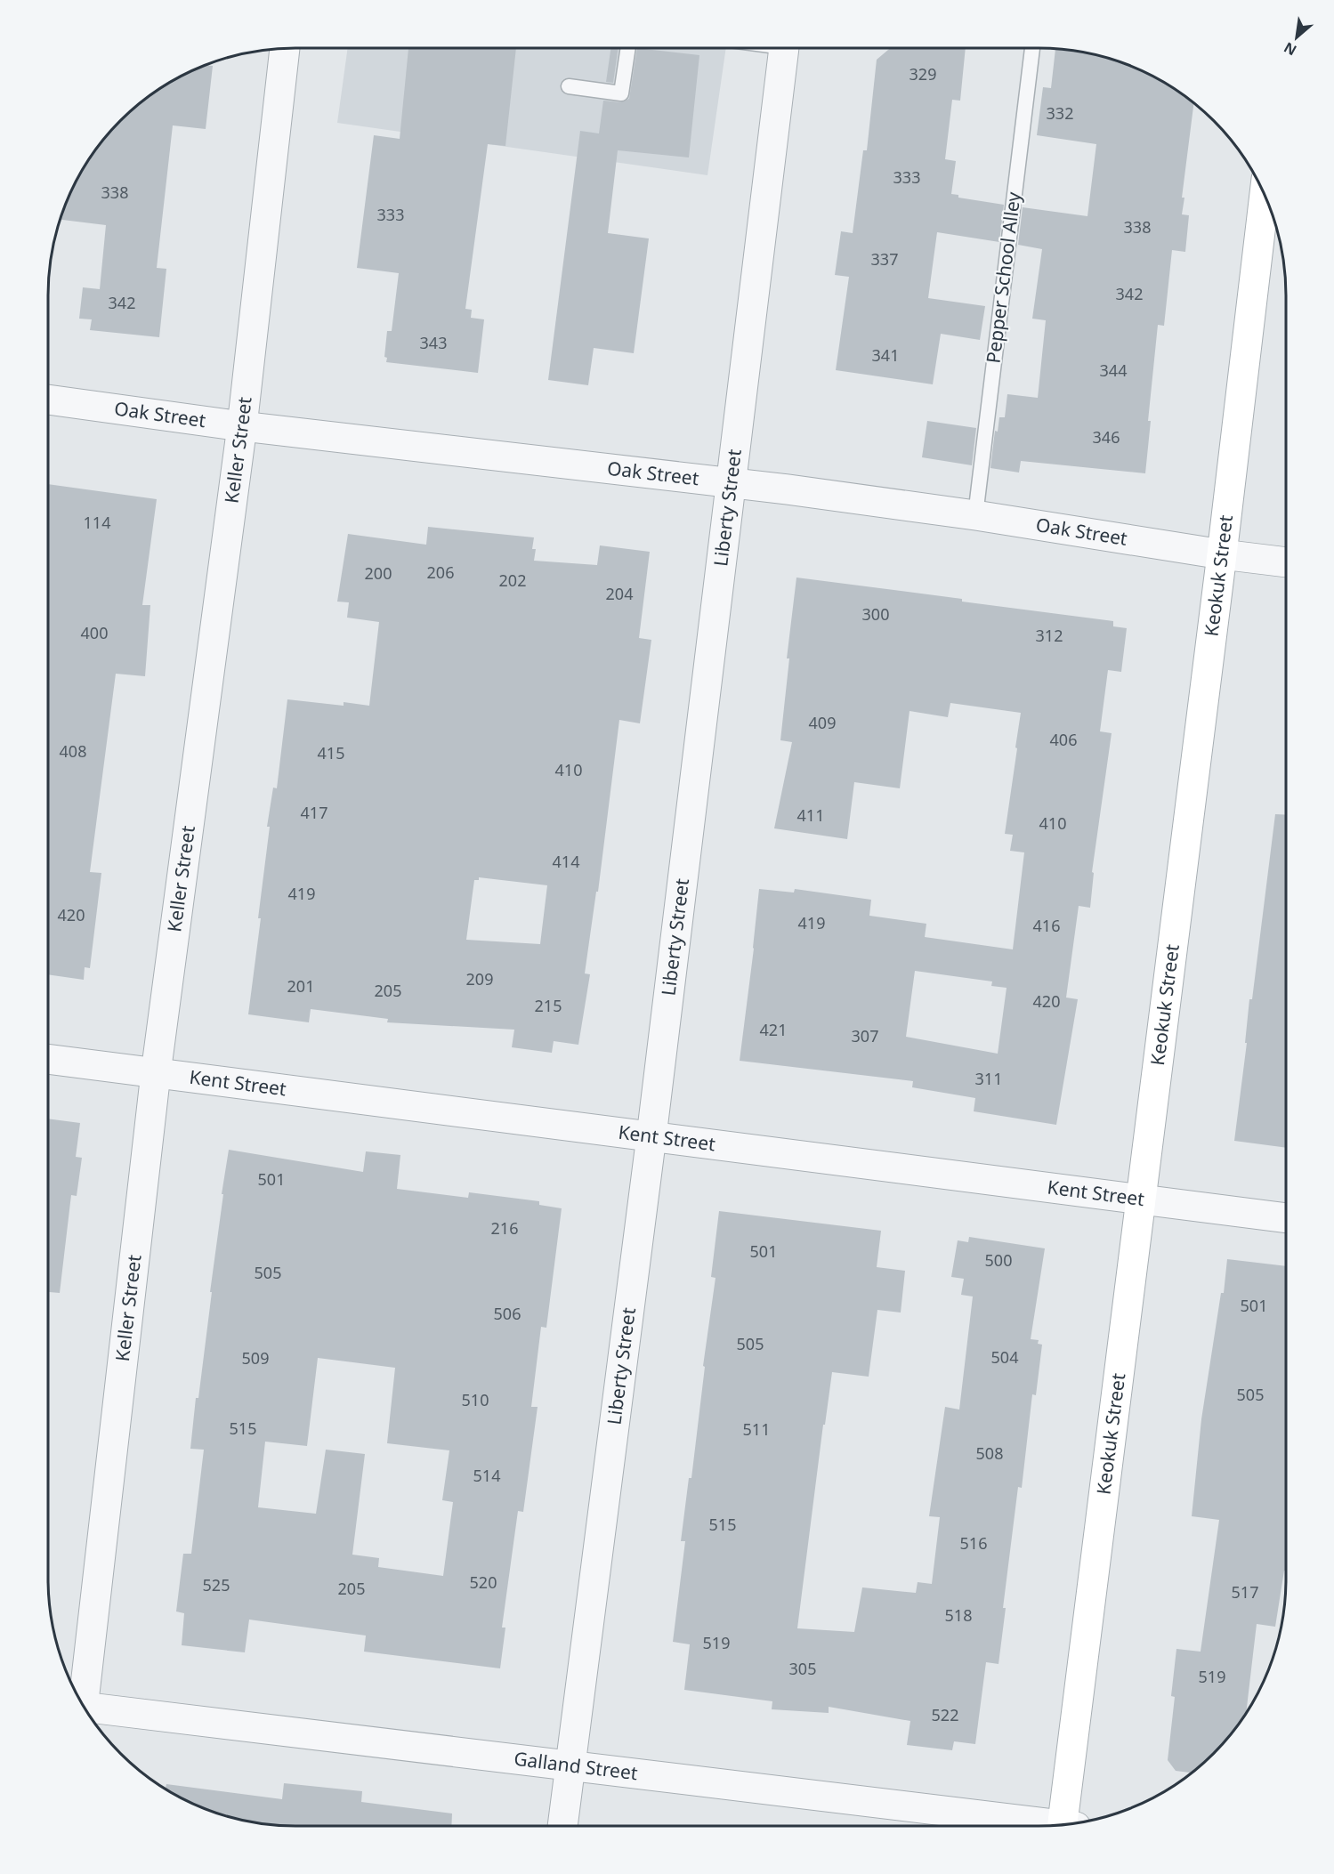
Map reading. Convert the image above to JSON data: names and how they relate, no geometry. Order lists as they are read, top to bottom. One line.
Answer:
{"streets":{"street":["Oak Street","Keller Street","Liberty Street","Keokuk Street","Kent Street","Galland Street"],"lane":["Pepper School Alley"]},"crossings":[["Pepper School Alley","Oak Street"],["Oak Street","Keller Street"],["Oak Street","Liberty Street"],["Oak Street","Keokuk Street"],["Keller Street","Kent Street"],["Liberty Street","Kent Street"],["Liberty Street","Galland Street"],["Keokuk Street","Kent Street"]],"house_numbers":["329","332","333","338","333","338","337","342","342","343","341","344","346","114","206","200","202","204","300","400","312","409","406","408","415","410","417","411","410","414","419","420","419","416","209","201","205","420","215","421","307","311","501","216","501","500","505","501","506","505","504","509","505","510","515","511","508","514","515","516","520","525","205","517","518","519","305","519","522"],"north":"bottom left"}
